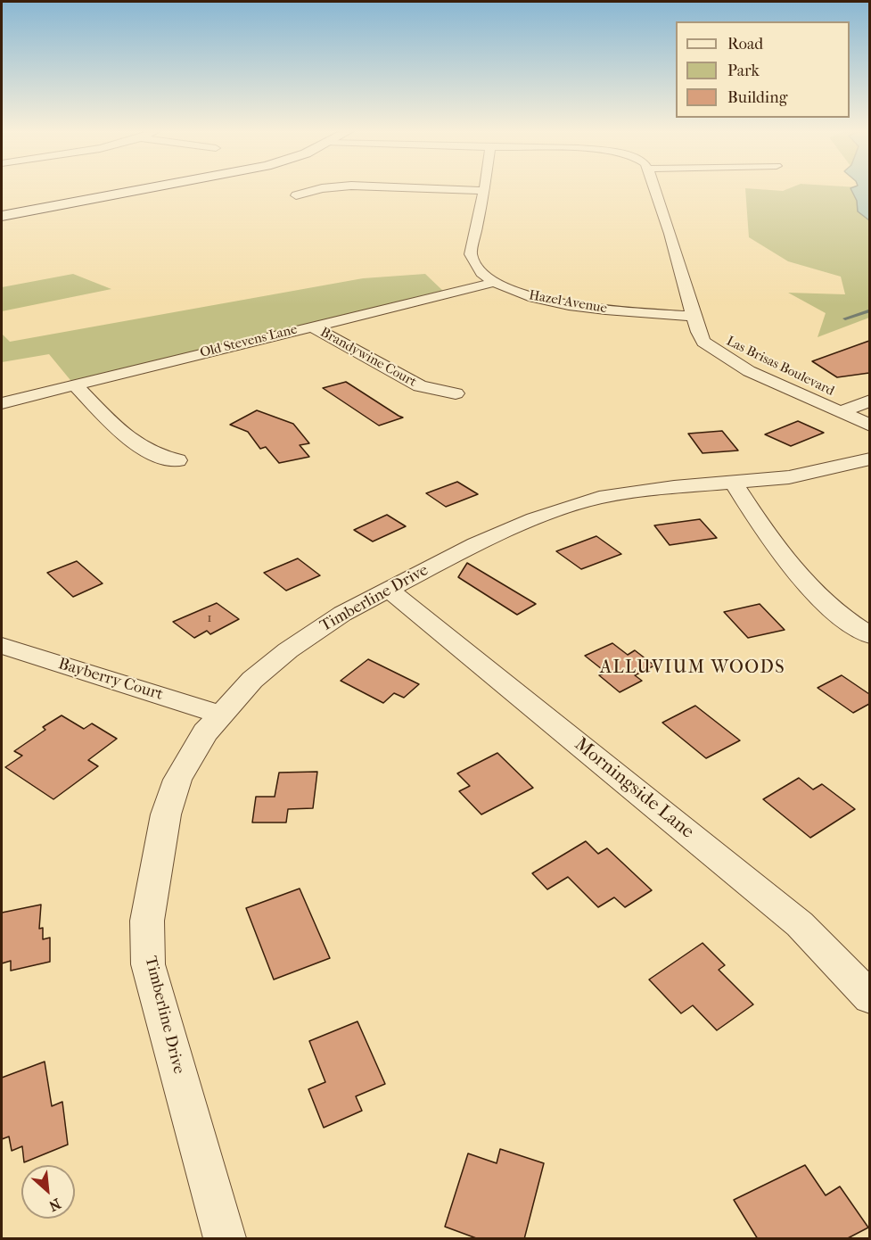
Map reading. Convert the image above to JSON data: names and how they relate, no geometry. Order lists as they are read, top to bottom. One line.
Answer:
{"streets":{"street":["Hazel Avenue","Old Stevens Lane","Brandywine Court","Las Brisas Boulevard","Timberline Drive","Bayberry Court","Morningside Lane"]},"crossings":[["Hazel Avenue","Old Stevens Lane"],["Hazel Avenue","Las Brisas Boulevard"],["Old Stevens Lane","Brandywine Court"],["Timberline Drive","Bayberry Court"],["Timberline Drive","Morningside Lane"]],"districts":["ALLUVIUM WOODS"],"house_numbers":["1"],"legend":["Road","Park","Building"],"north":"bottom right"}
